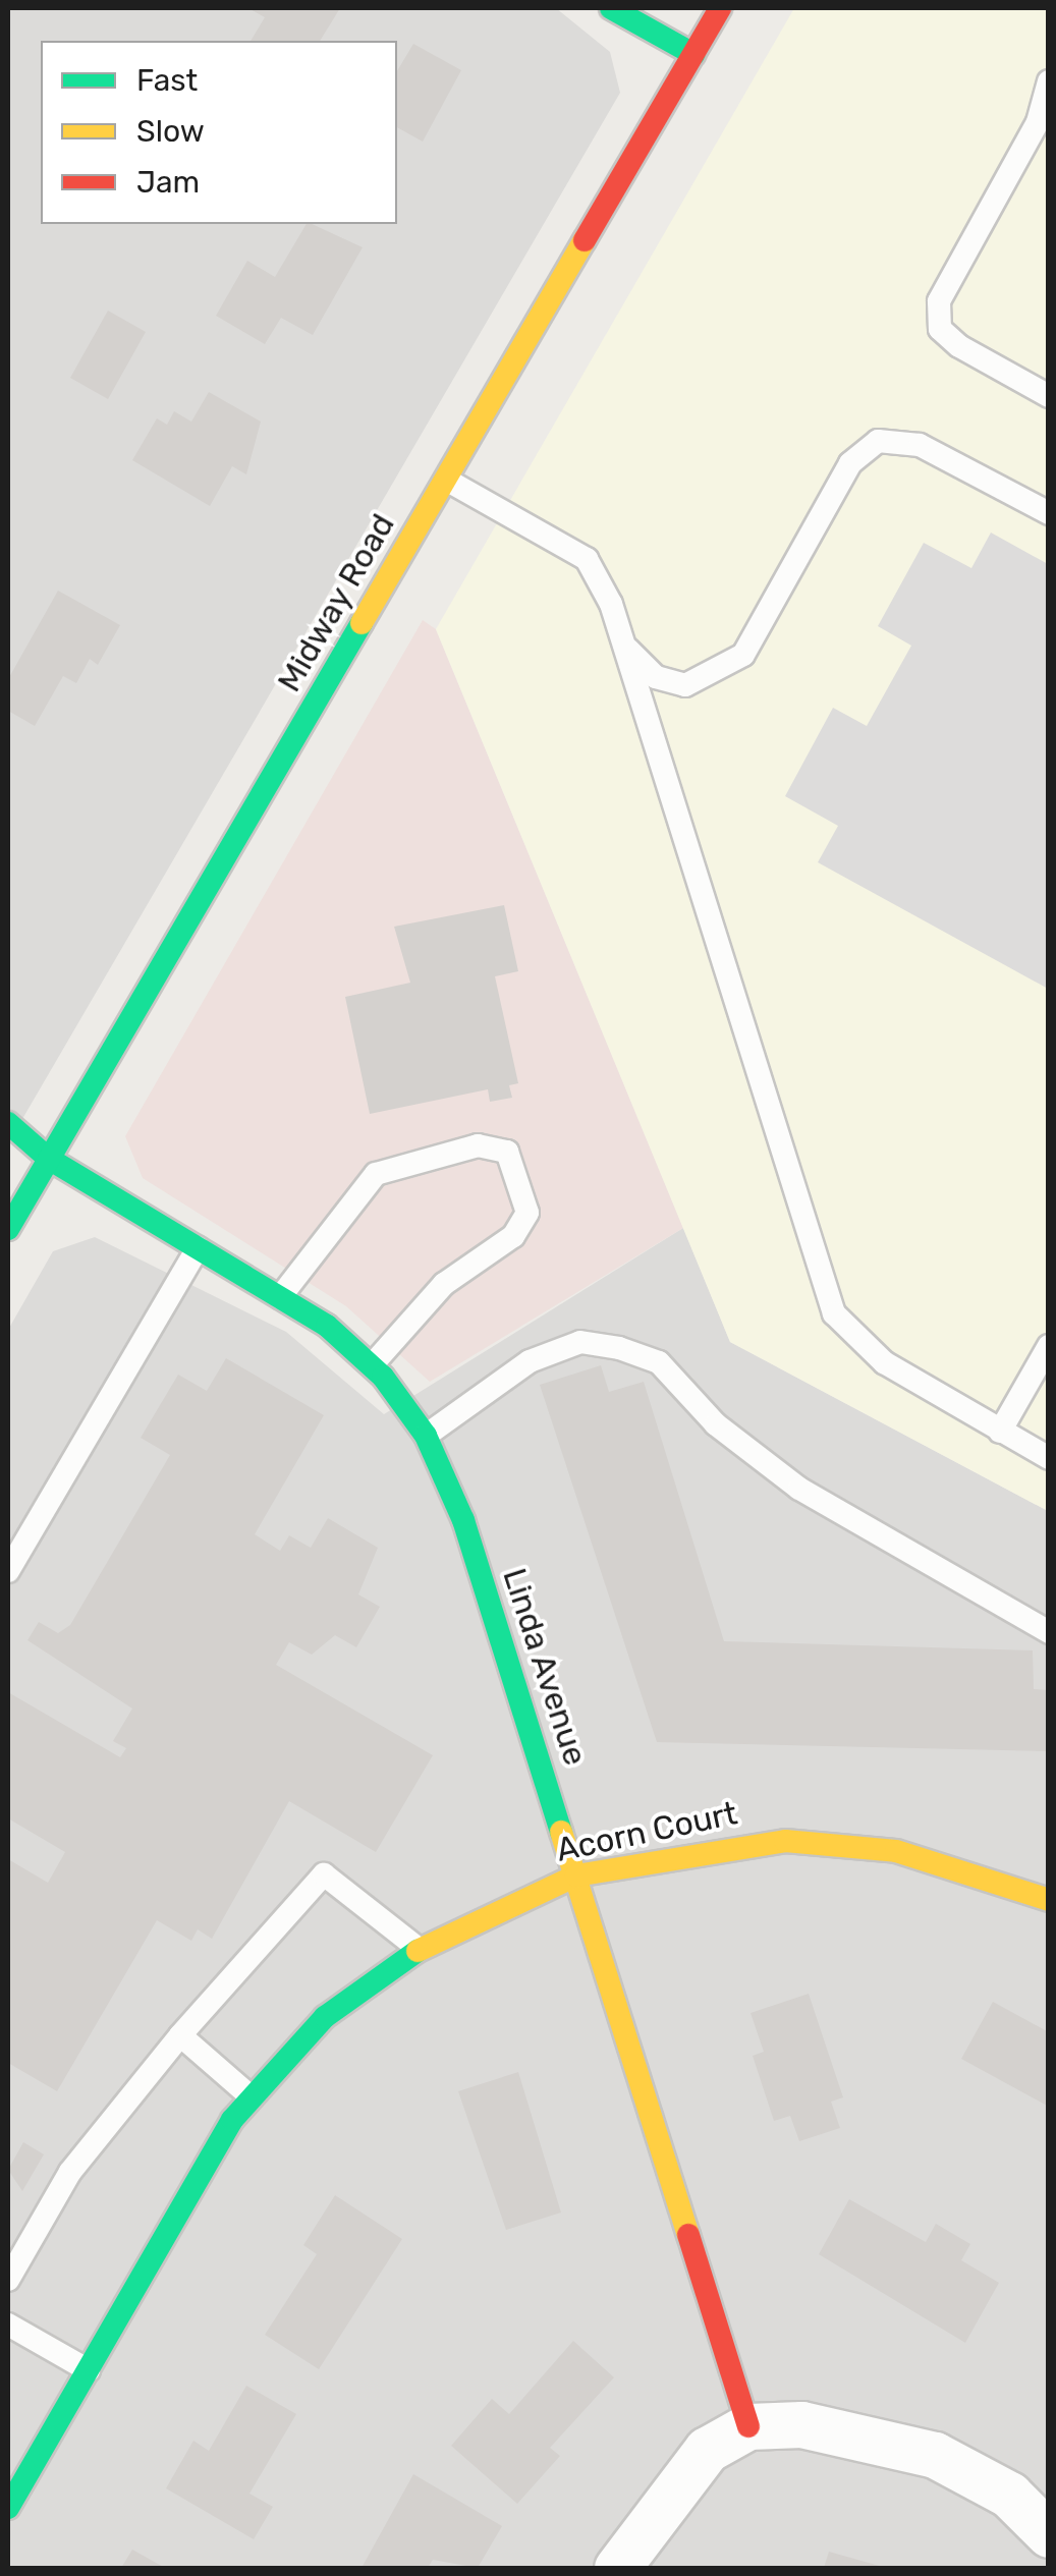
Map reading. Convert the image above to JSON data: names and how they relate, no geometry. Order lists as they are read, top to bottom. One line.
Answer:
{"streets":{"street":["Midway Road","Linda Avenue","Acorn Court"]},"crossings":[["Midway Road","Linda Avenue"],["Linda Avenue","Acorn Court"]],"legend":["Fast","Slow","Jam"]}
